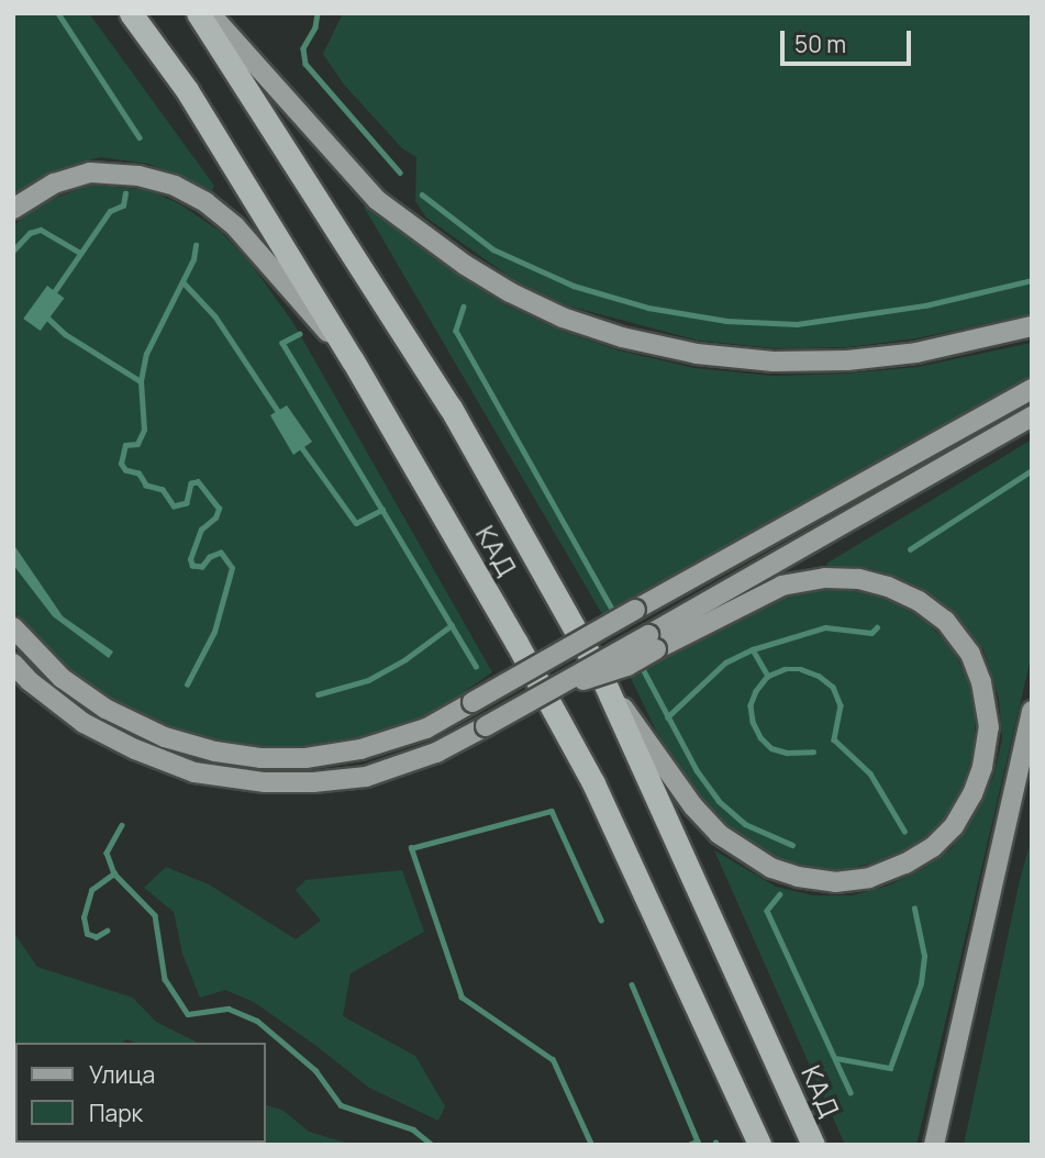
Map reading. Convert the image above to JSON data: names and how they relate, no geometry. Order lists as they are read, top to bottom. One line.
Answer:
{"streets":{"highway":["КАД"]},"legend":["Улица","Парк"],"scale_bar":"50 m"}
